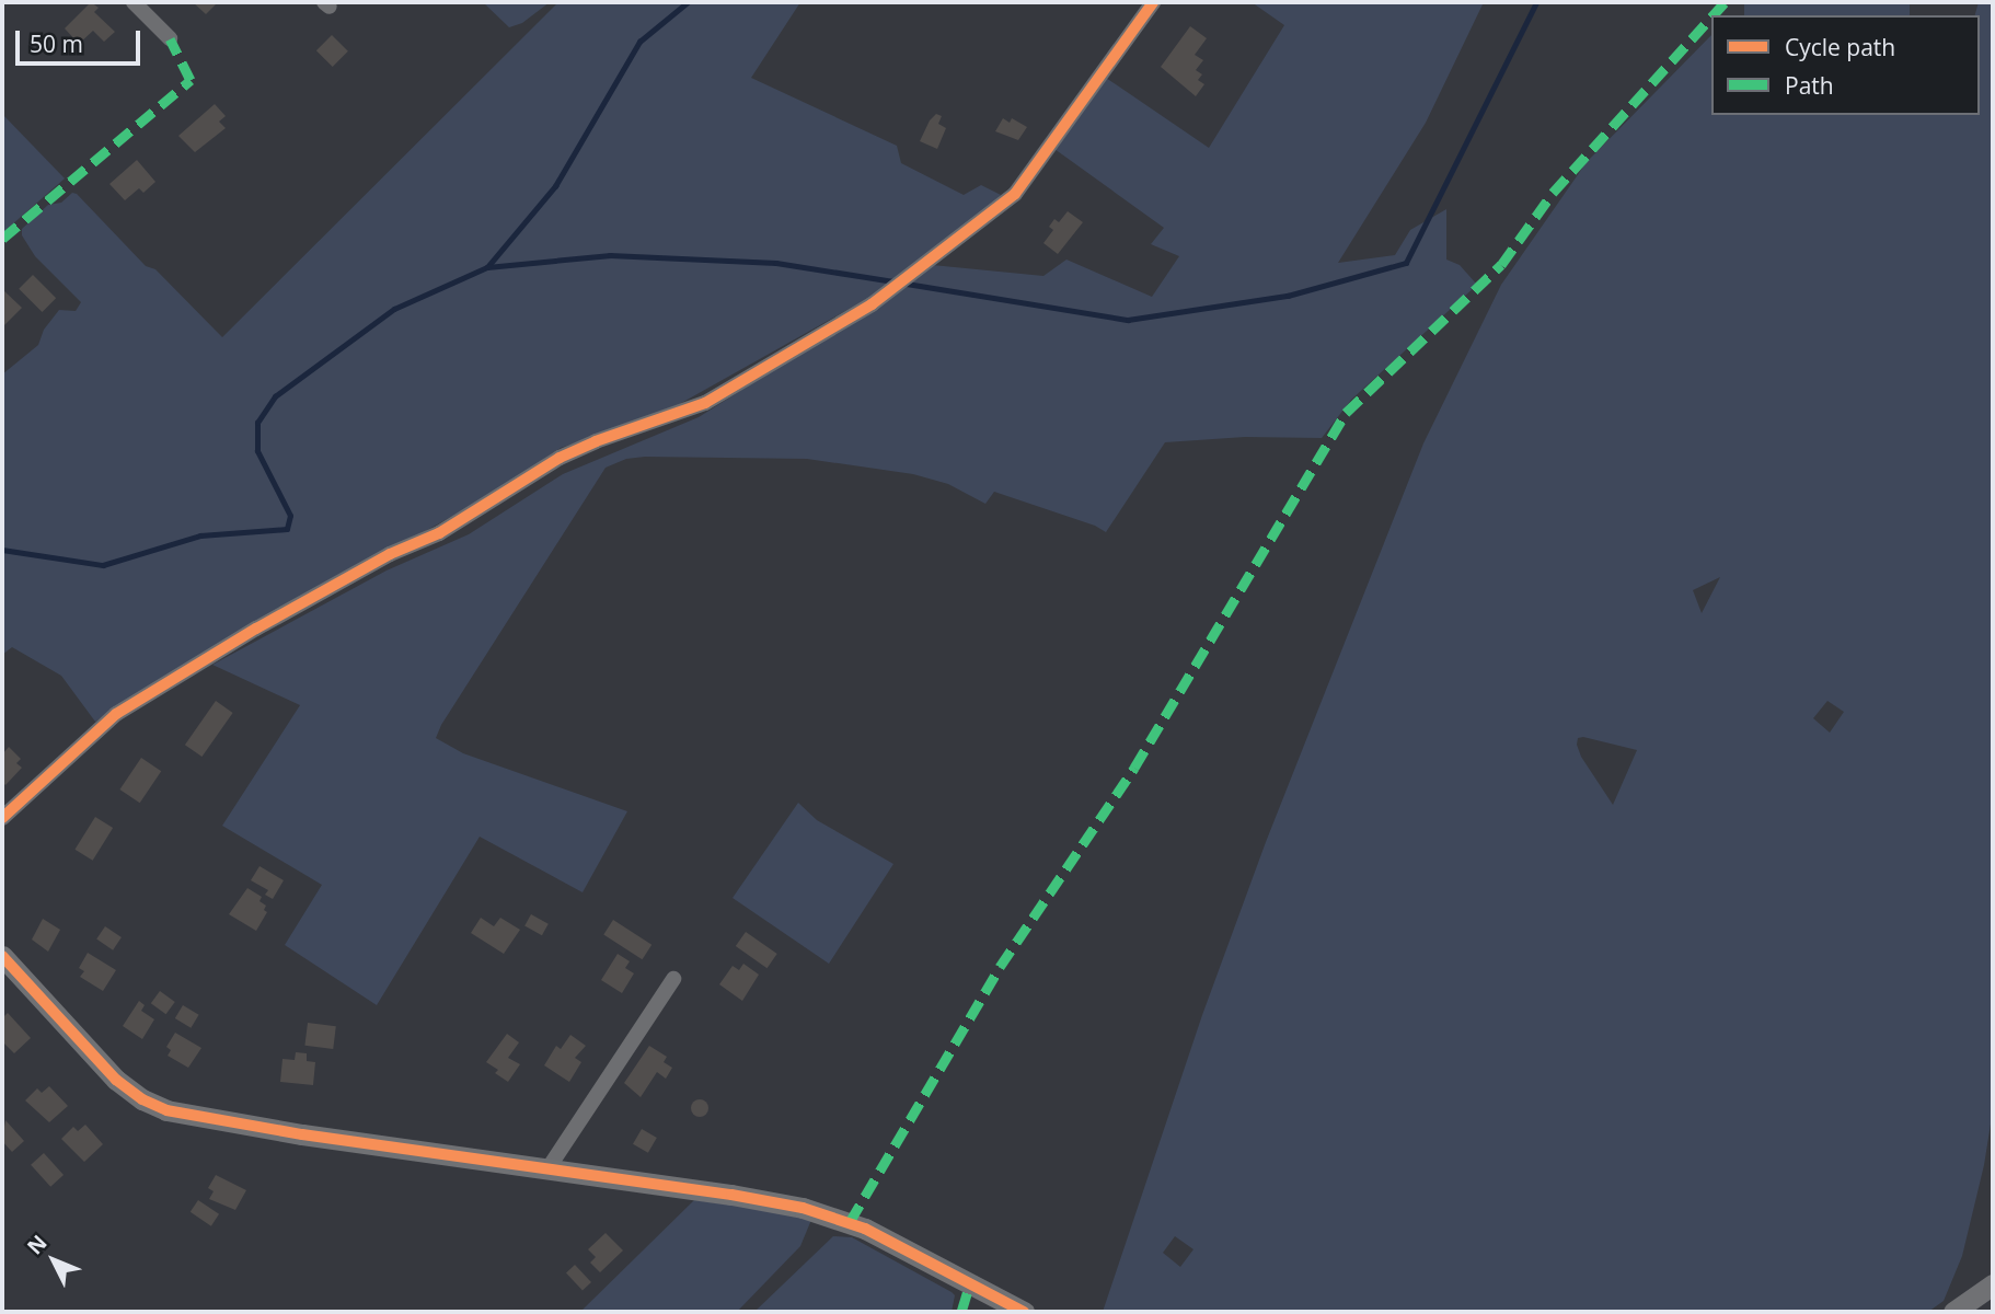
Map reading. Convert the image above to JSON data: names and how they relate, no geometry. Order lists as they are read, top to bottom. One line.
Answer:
{"legend":["Cycle path","Path"],"scale_bar":"50 m","north":"top left"}
